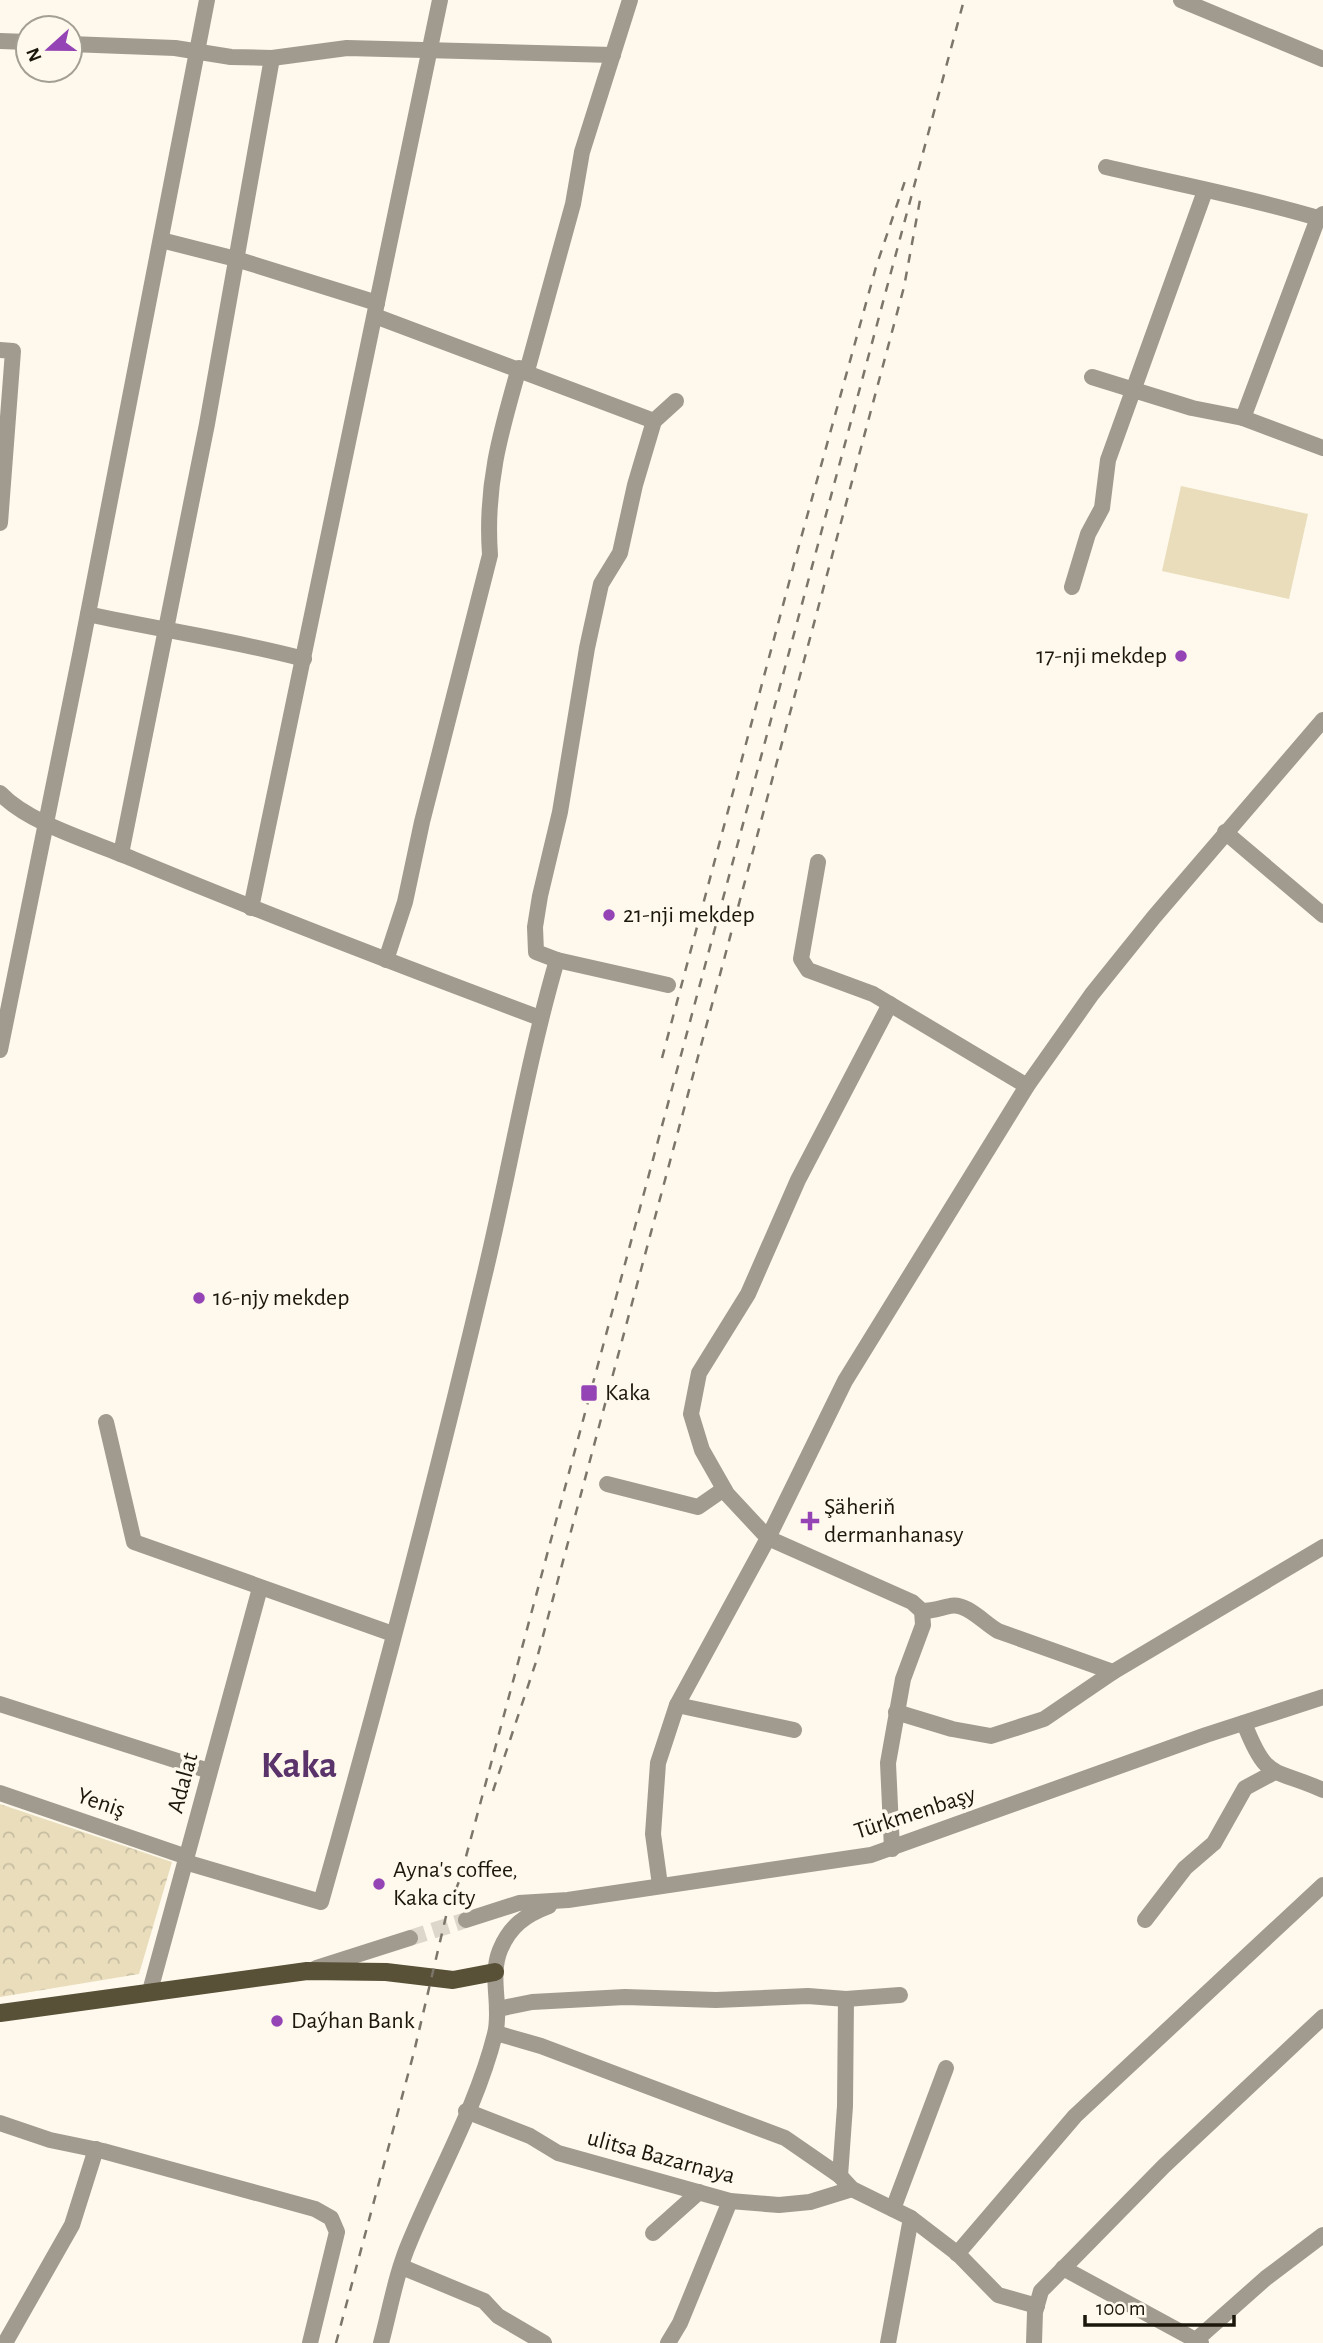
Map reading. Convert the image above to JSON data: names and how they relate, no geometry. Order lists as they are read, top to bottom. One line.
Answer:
{"streets":{"street":["Adalat","Yeniş","Türkmenbaşy","ulitsa Bazarnaya"]},"crossings":[["Adalat","Yeniş"]],"districts":["Kaka"],"places":{"other":["17-nji mekdep","21-nji mekdep","16-njy mekdep","Ayna's coffee, Kaka city","Daýhan Bank"],"transit":["Kaka"],"health":["Şäheriň dermanhanasy"]},"scale_bar":"100 m","north":"left"}
